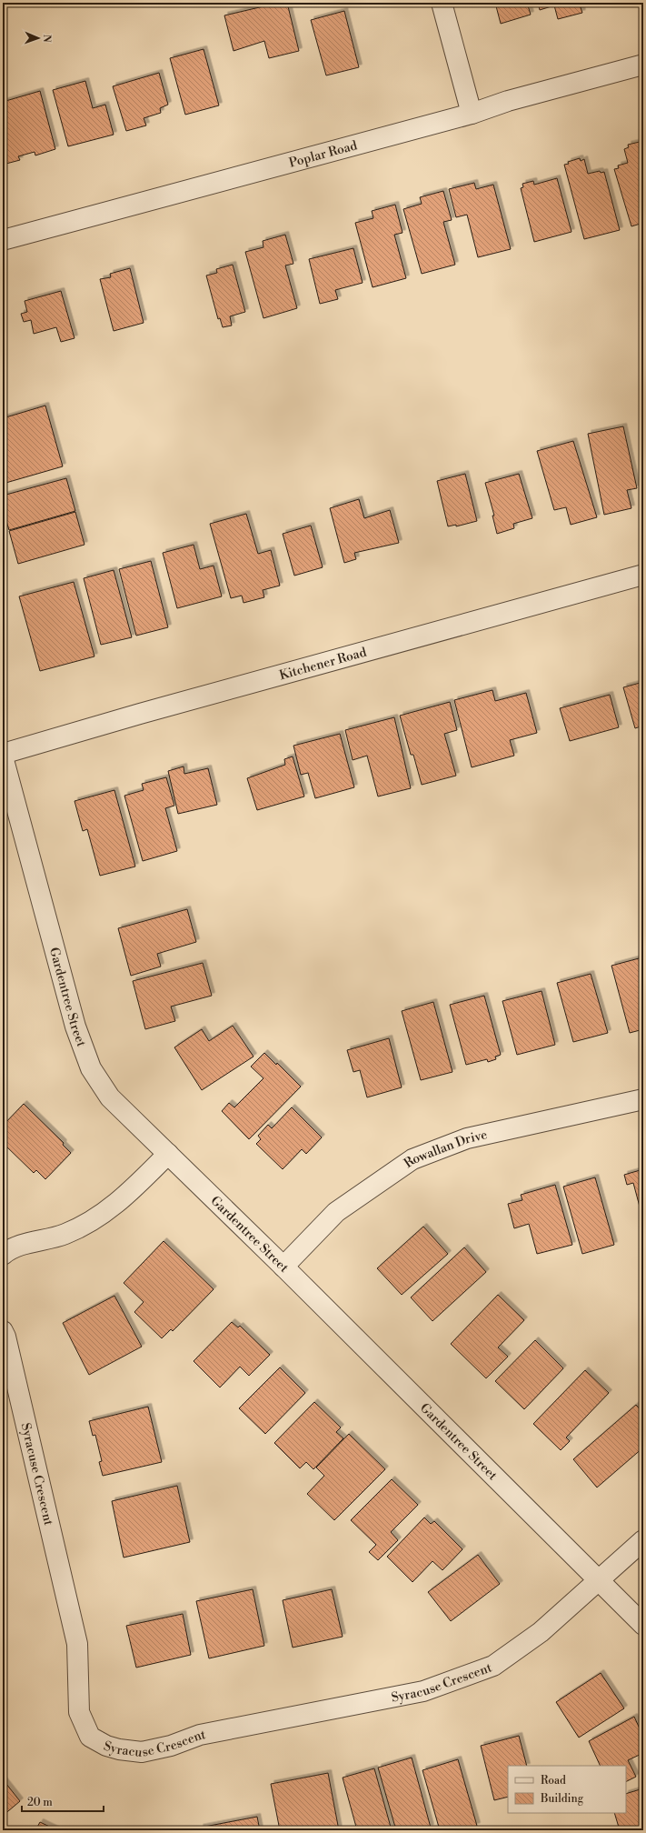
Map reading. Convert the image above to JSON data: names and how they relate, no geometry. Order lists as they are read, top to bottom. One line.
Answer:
{"streets":{"street":["Poplar Road","Kitchener Road","Gardentree Street","Rowallan Drive","Syracuse Crescent"]},"crossings":[["Kitchener Road","Gardentree Street"],["Gardentree Street","Rowallan Drive"],["Gardentree Street","Syracuse Crescent"]],"legend":["Road","Building"],"scale_bar":"20 m","north":"right"}
